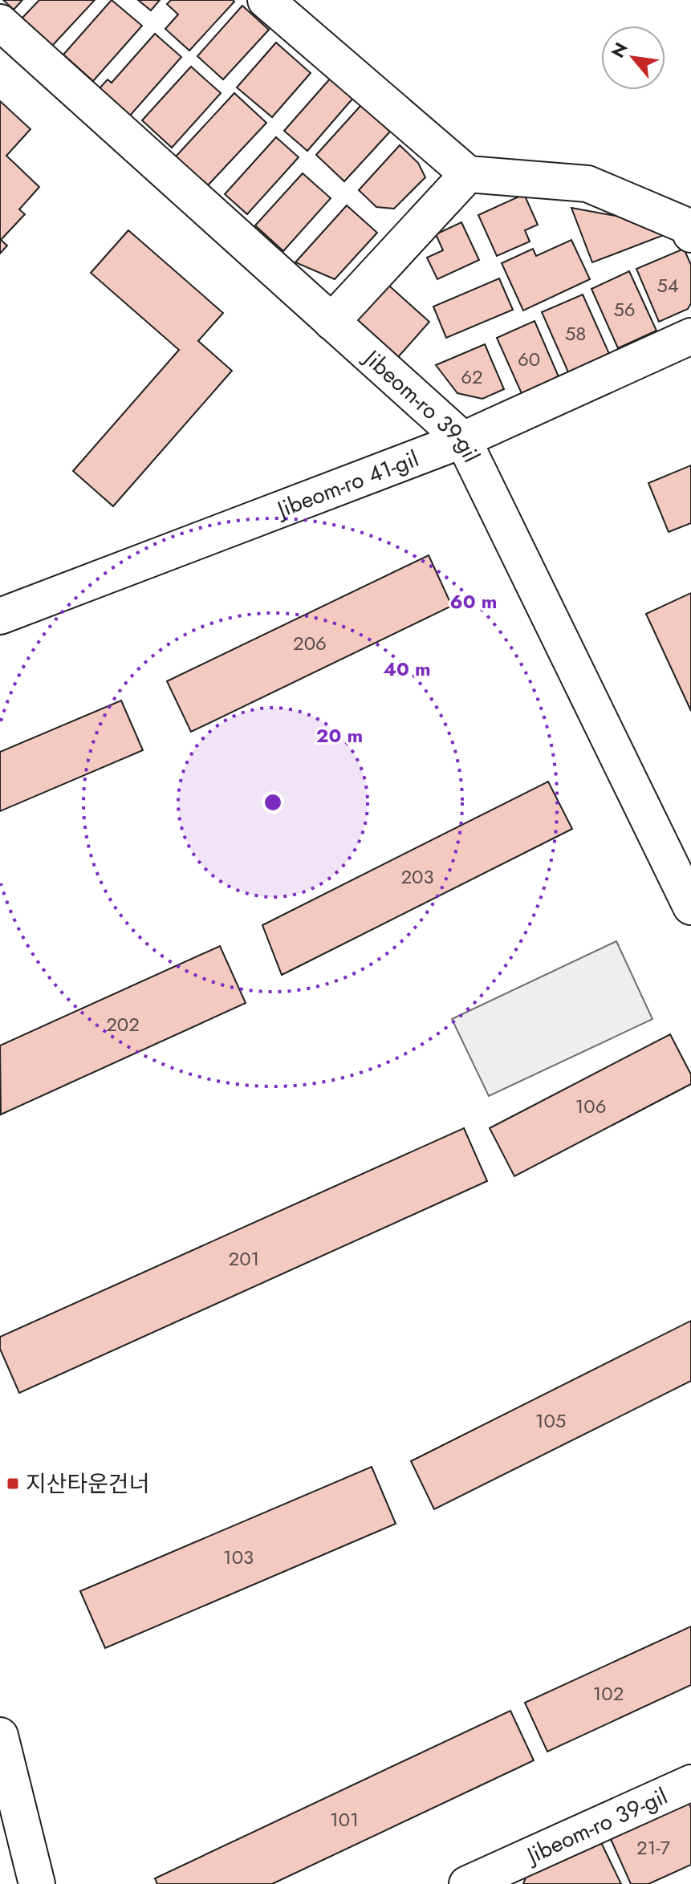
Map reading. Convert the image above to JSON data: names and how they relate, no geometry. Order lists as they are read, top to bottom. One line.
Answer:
{"streets":{"street":["Jibeom-ro 39-gil","Jibeom-ro 41-gil"]},"crossings":[["Jibeom-ro 39-gil","Jibeom-ro 41-gil"]],"places":{"transit":["지산타운건너"]},"house_numbers":["54","56","58","60","62","206","203","202","106","201","105","103","102","101","21-7"],"north":"top left","rings":["60 m","40 m","20 m"]}
